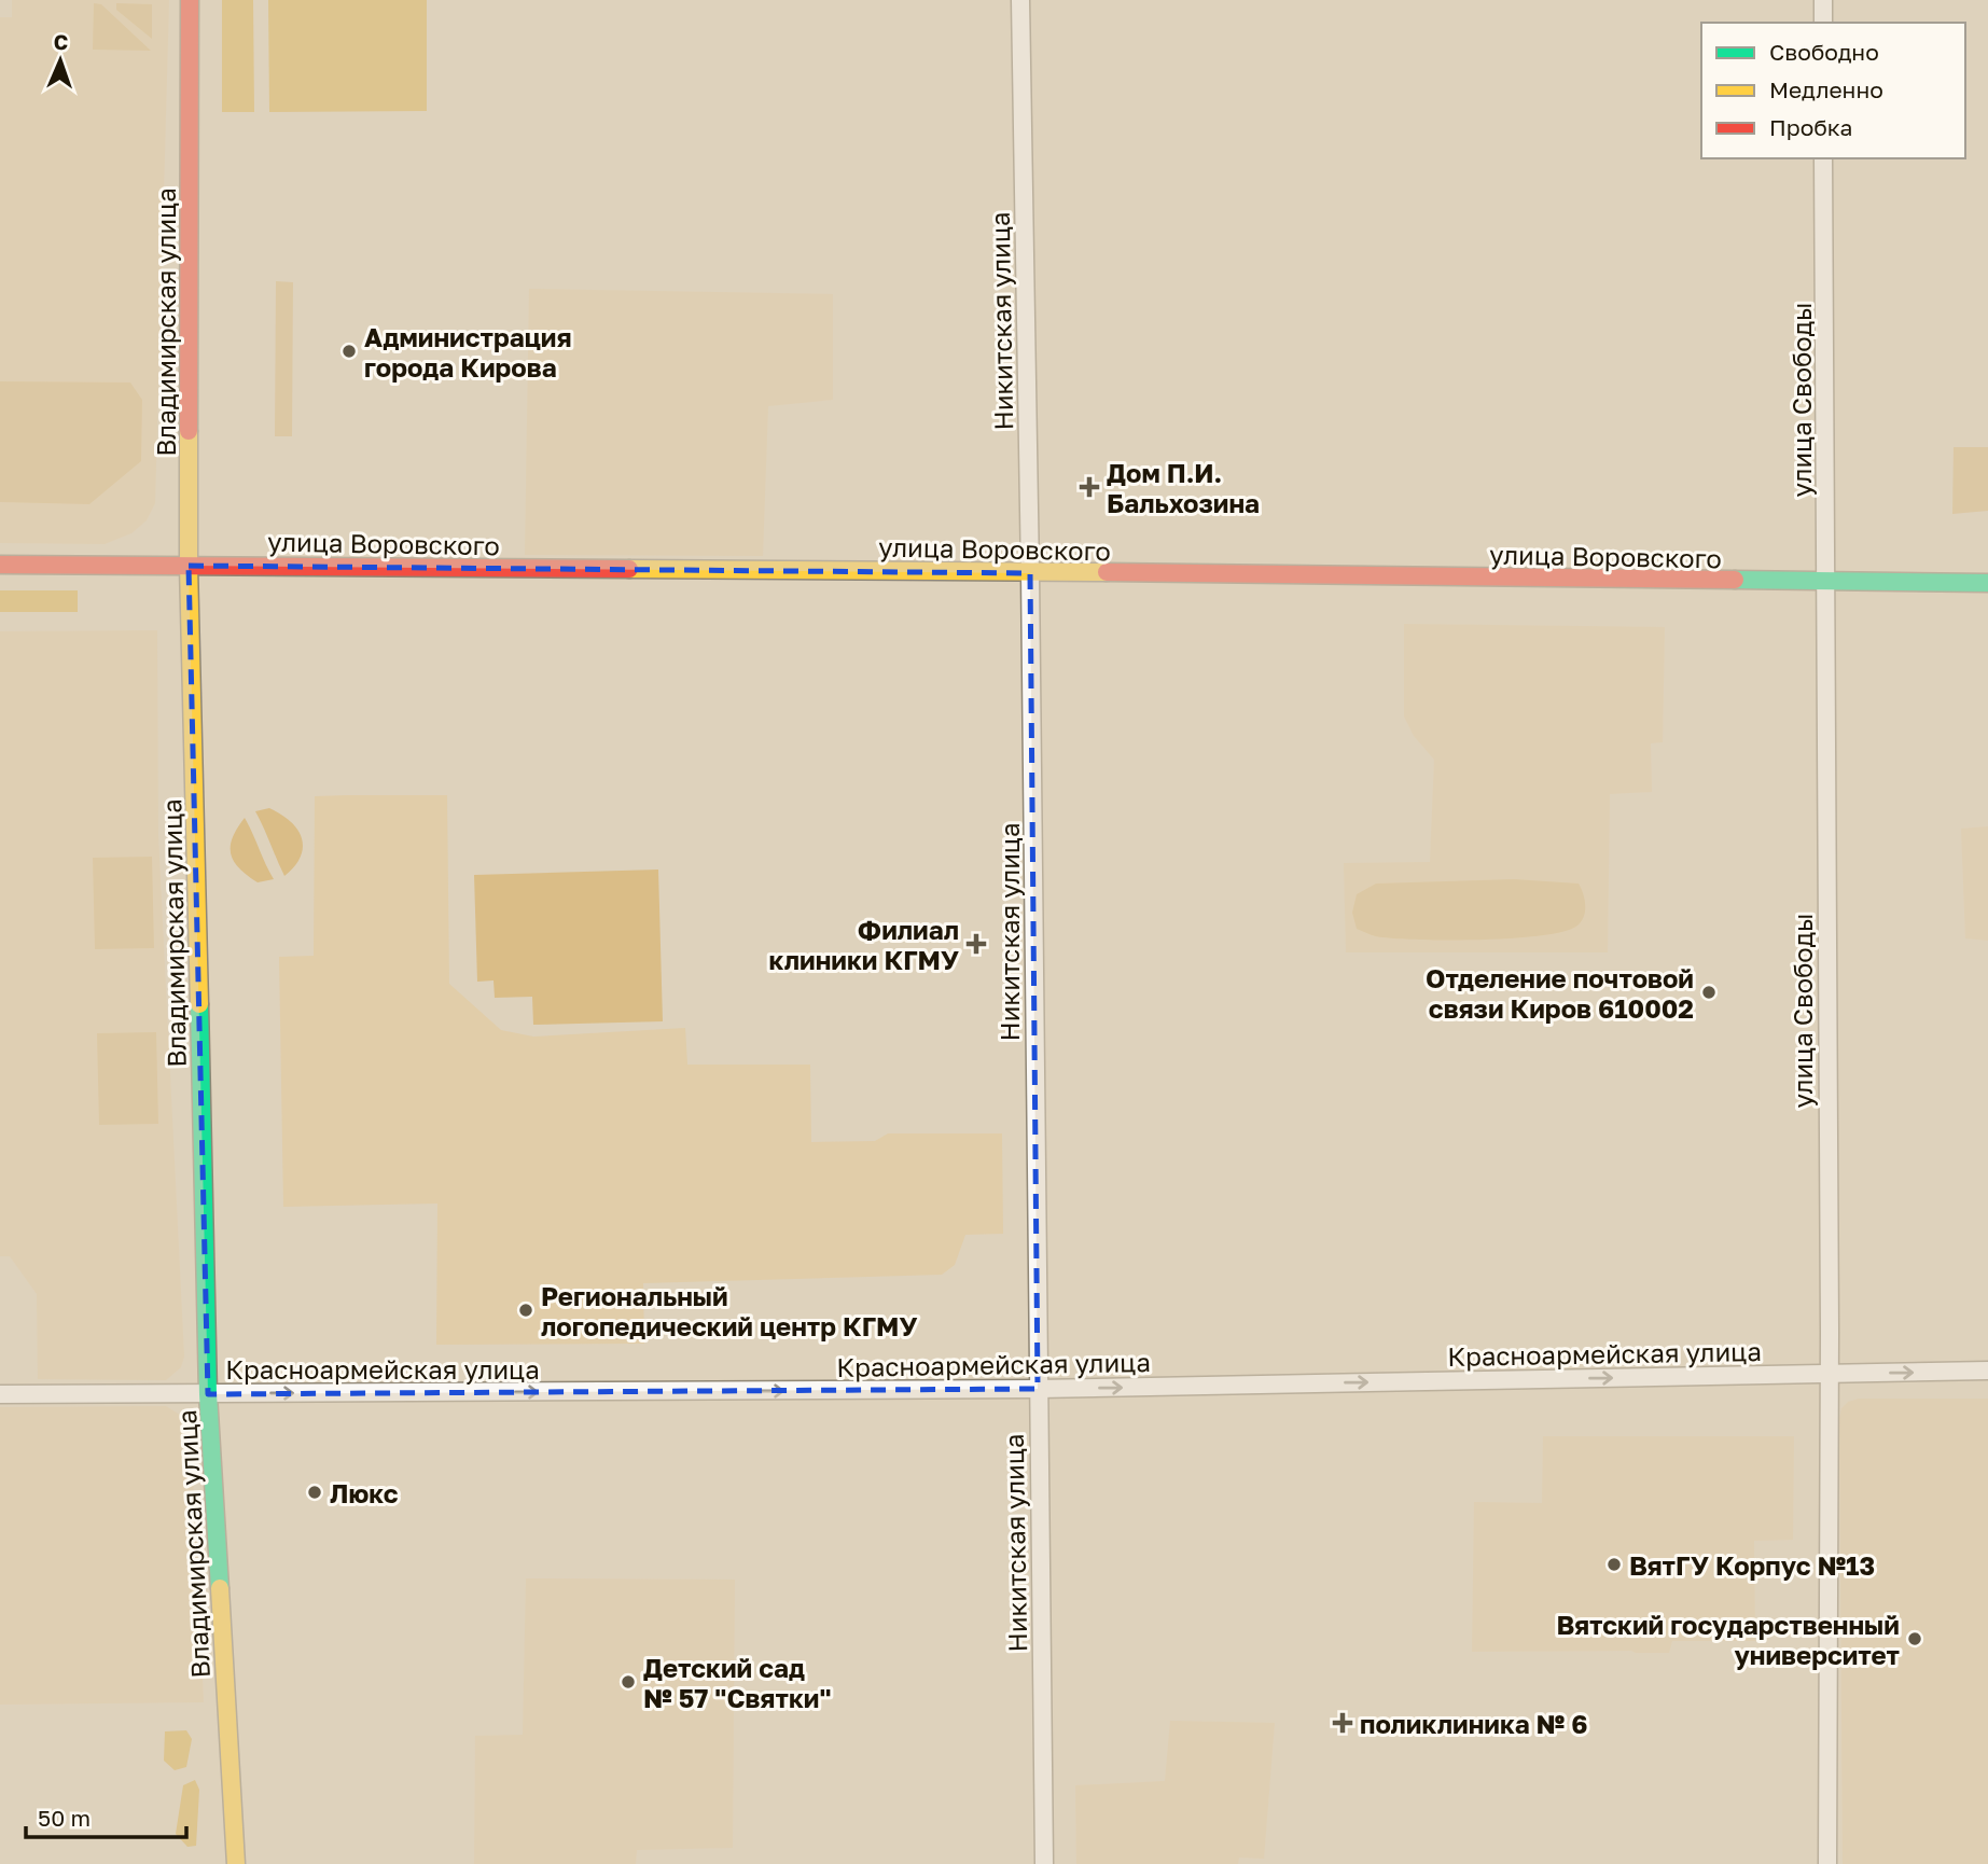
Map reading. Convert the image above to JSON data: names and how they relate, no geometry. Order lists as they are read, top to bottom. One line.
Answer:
{"streets":{"main road":["Владимирская улица","улица Воровского"],"street":["Никитская улица","улица Свободы","Красноармейская улица"]},"crossings":[["Никитская улица","улица Воровского"],["Никитская улица","Красноармейская улица"],["Владимирская улица","улица Воровского"],["Владимирская улица","Красноармейская улица"],["улица Свободы","улица Воровского"],["улица Свободы","Красноармейская улица"]],"one_way":["Красноармейская улица"],"places":{"other":["Администрация города Кирова","Отделение почтовой связи Киров 610002","Региональный логопедический центр КГМУ","Люкс","ВятГУ Корпус №13","Вятский государственный университет","Детский сад № 57 \"Святки\""],"health":["Дом П.И. Бальхозина","Филиал клиники КГМУ","поликлиника № 6"]},"legend":["Свободно","Медленно","Пробка"],"scale_bar":"50 m","north":"top"}
